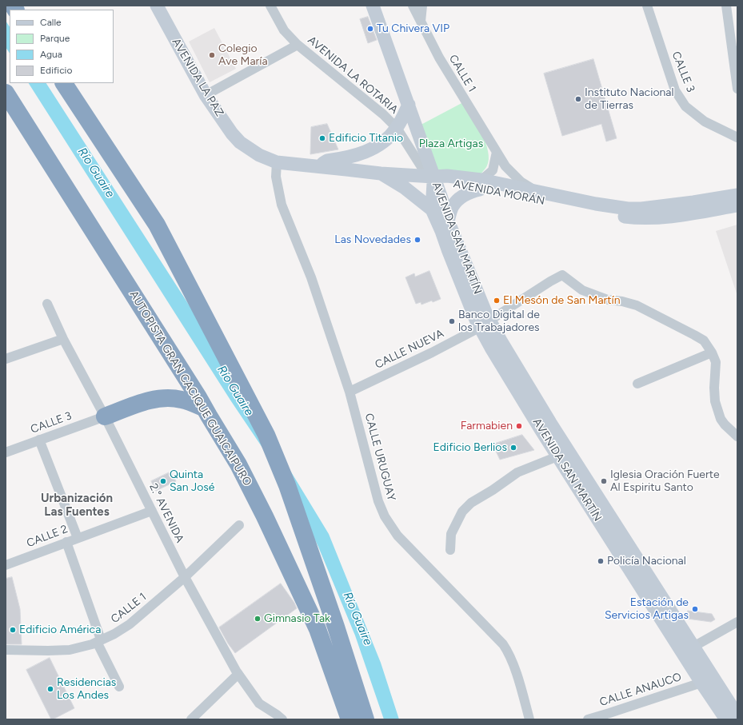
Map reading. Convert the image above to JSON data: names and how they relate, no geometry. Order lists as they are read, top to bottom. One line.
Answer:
{"streets":{"highway":["AUTOPISTA GRAN CACIQUE GUAICAIPURO"],"main road":["AVENIDA LA PAZ","AVENIDA MORÁN","AVENIDA SAN MARTÍN"],"street":["CALLE 3","CALLE 1","AVENIDA LA ROTARIA","CALLE NUEVA","CALLE URUGUAY","2.° AVENIDA","CALLE 2","CALLE ANAUCO"]},"crossings":[["CALLE 3","2.° AVENIDA"],["CALLE 1","AVENIDA MORÁN"],["CALLE 1","2.° AVENIDA"],["AVENIDA LA ROTARIA","AVENIDA LA PAZ"],["AVENIDA LA ROTARIA","AVENIDA MORÁN"],["AVENIDA LA ROTARIA","AVENIDA SAN MARTÍN"],["AVENIDA LA PAZ","AVENIDA MORÁN"],["AVENIDA LA PAZ","AVENIDA SAN MARTÍN"],["AVENIDA LA PAZ","CALLE URUGUAY"],["AVENIDA MORÁN","AVENIDA SAN MARTÍN"],["AVENIDA SAN MARTÍN","CALLE NUEVA"],["AVENIDA SAN MARTÍN","CALLE ANAUCO"],["CALLE NUEVA","CALLE URUGUAY"],["2.° AVENIDA","CALLE 2"]],"districts":["Urbanización Las Fuentes"],"water":["Río Guaire"],"parks":["Plaza Artigas"],"places":["Tu Chivera VIP","Colegio Ave María","Instituto Nacional de Tierras","Edificio Titanio","Las Novedades","El Mesón de San Martín","Banco Digital de los Trabajadores","Farmabien","Edificio Berlios","Quinta San José","Iglesia Oración Fuerte Al Espiritu Santo","Policía Nacional","Estación de Servicios Artigas","Gimnasio Tak","Edificio América","Residencias Los Andes"],"legend":["Calle","Parque","Agua","Edificio"]}
